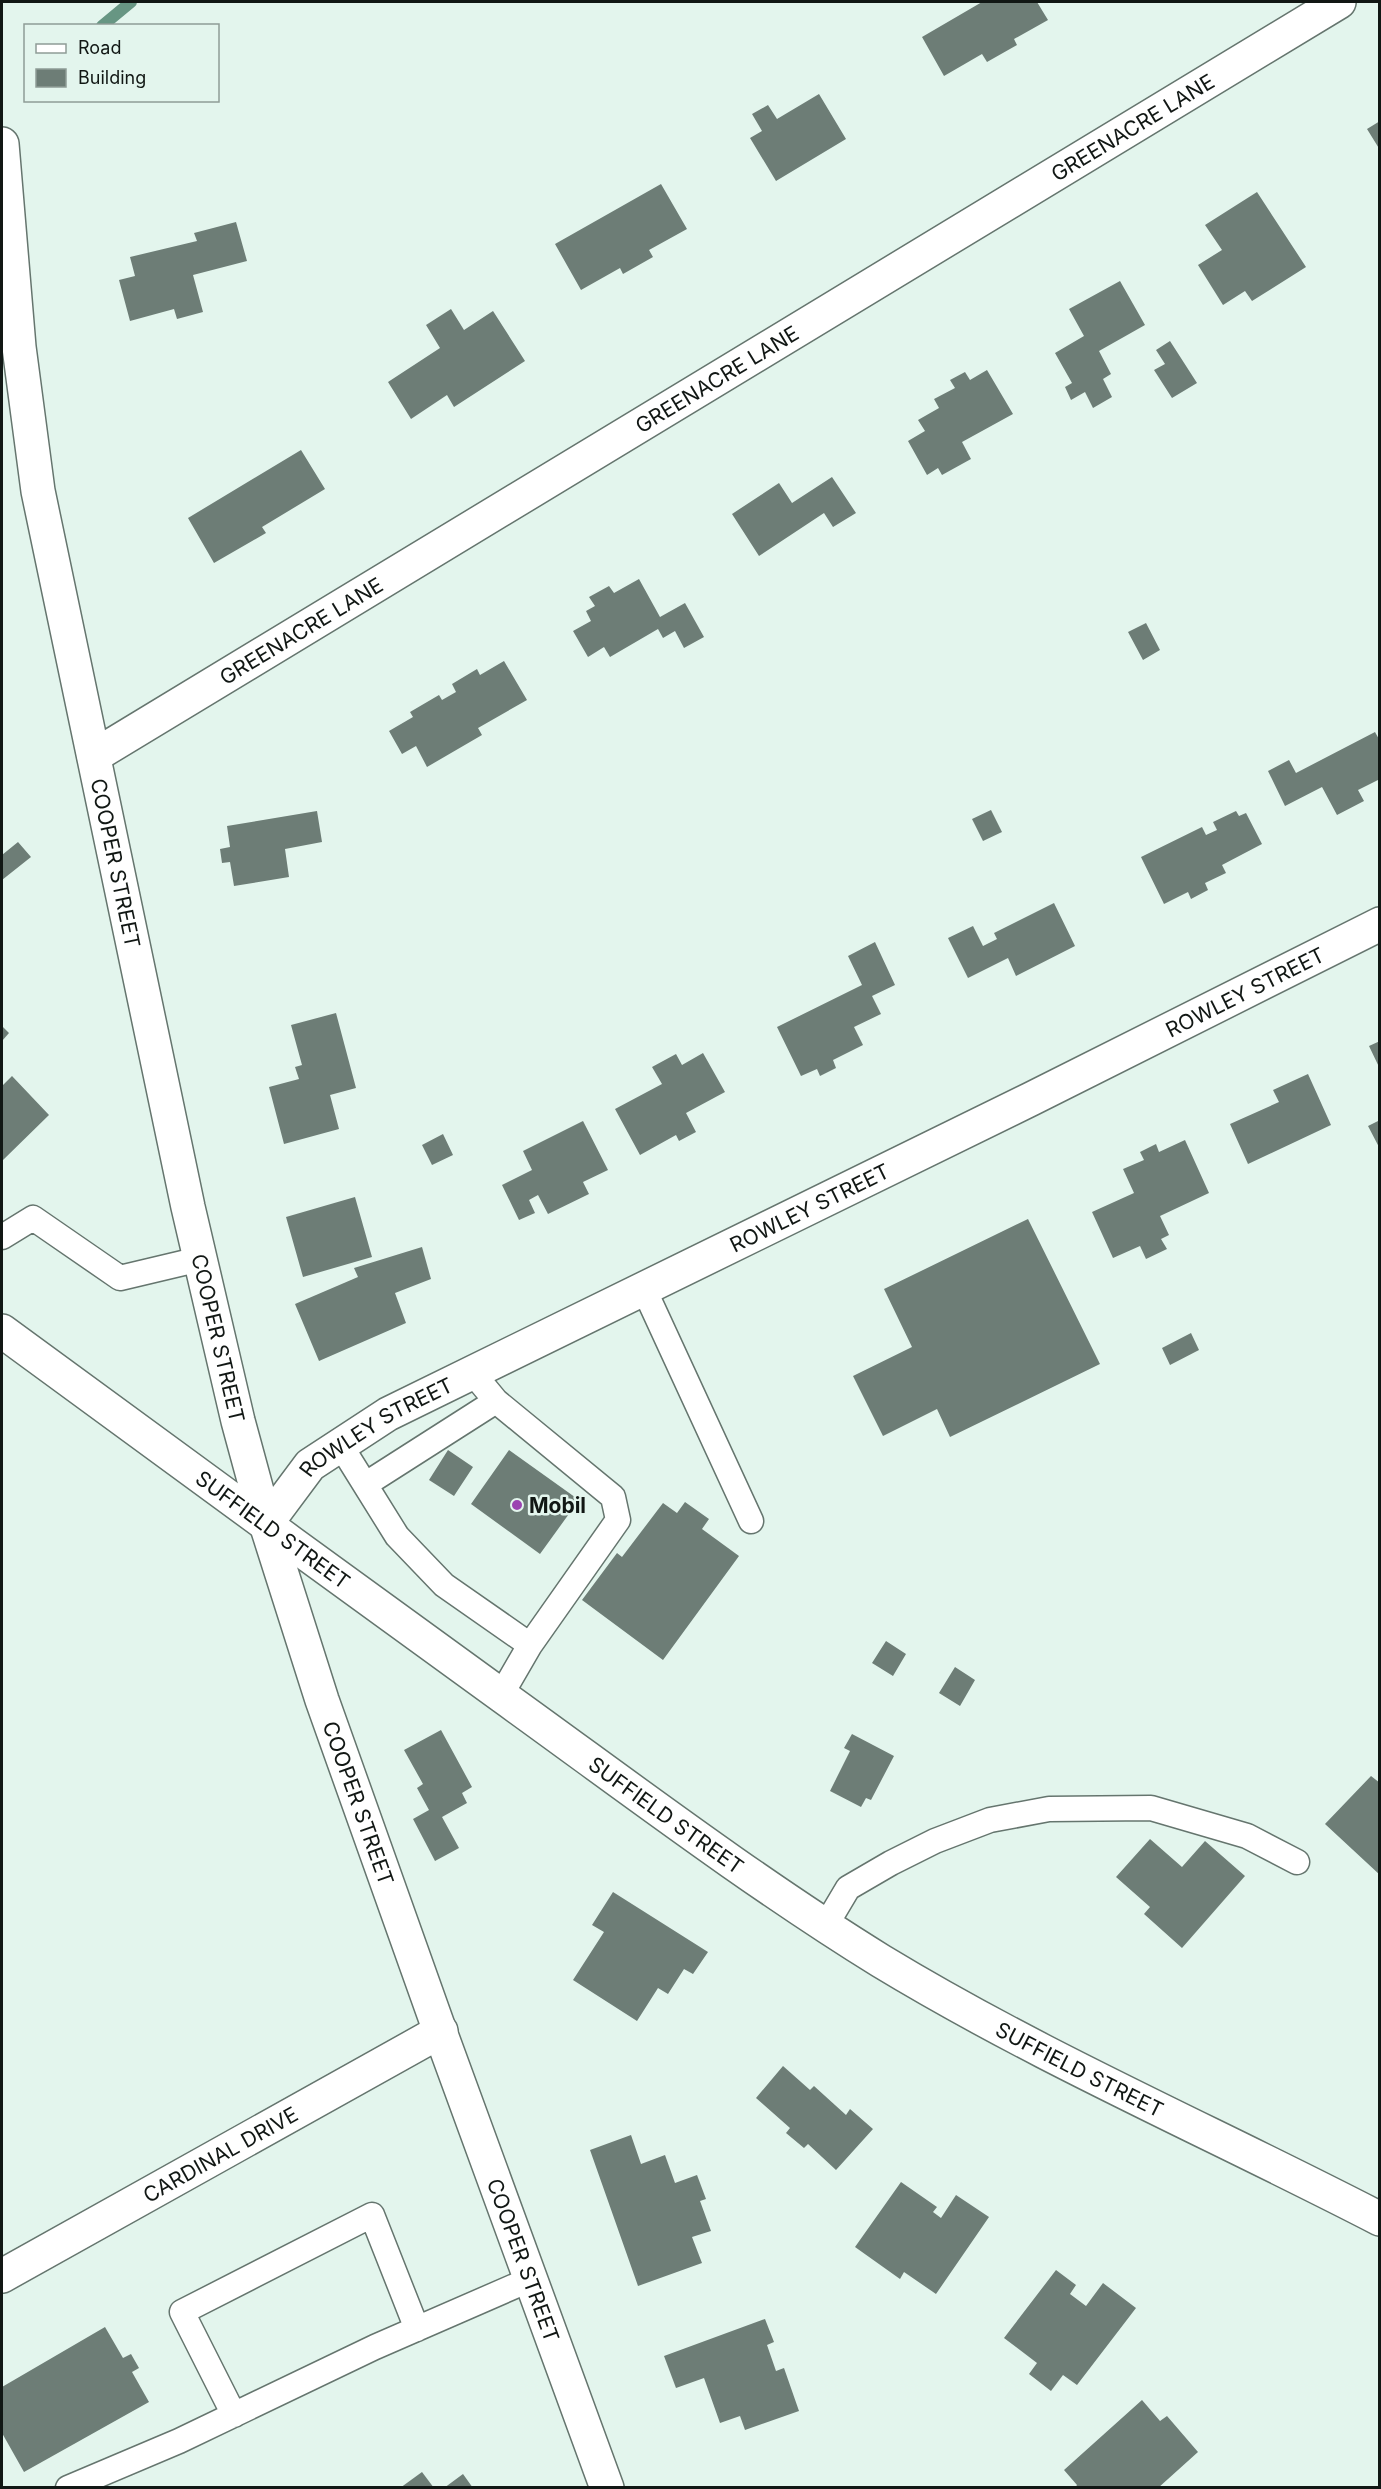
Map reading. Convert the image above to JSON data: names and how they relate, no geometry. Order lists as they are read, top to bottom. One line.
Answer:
{"streets":{"street":["GREENACRE LANE","COOPER STREET","ROWLEY STREET","SUFFIELD STREET","CARDINAL DRIVE"]},"crossings":[["GREENACRE LANE","COOPER STREET"],["COOPER STREET","ROWLEY STREET"],["COOPER STREET","SUFFIELD STREET"],["COOPER STREET","CARDINAL DRIVE"],["ROWLEY STREET","SUFFIELD STREET"]],"places":["Mobil"],"legend":["Road","Building"]}
